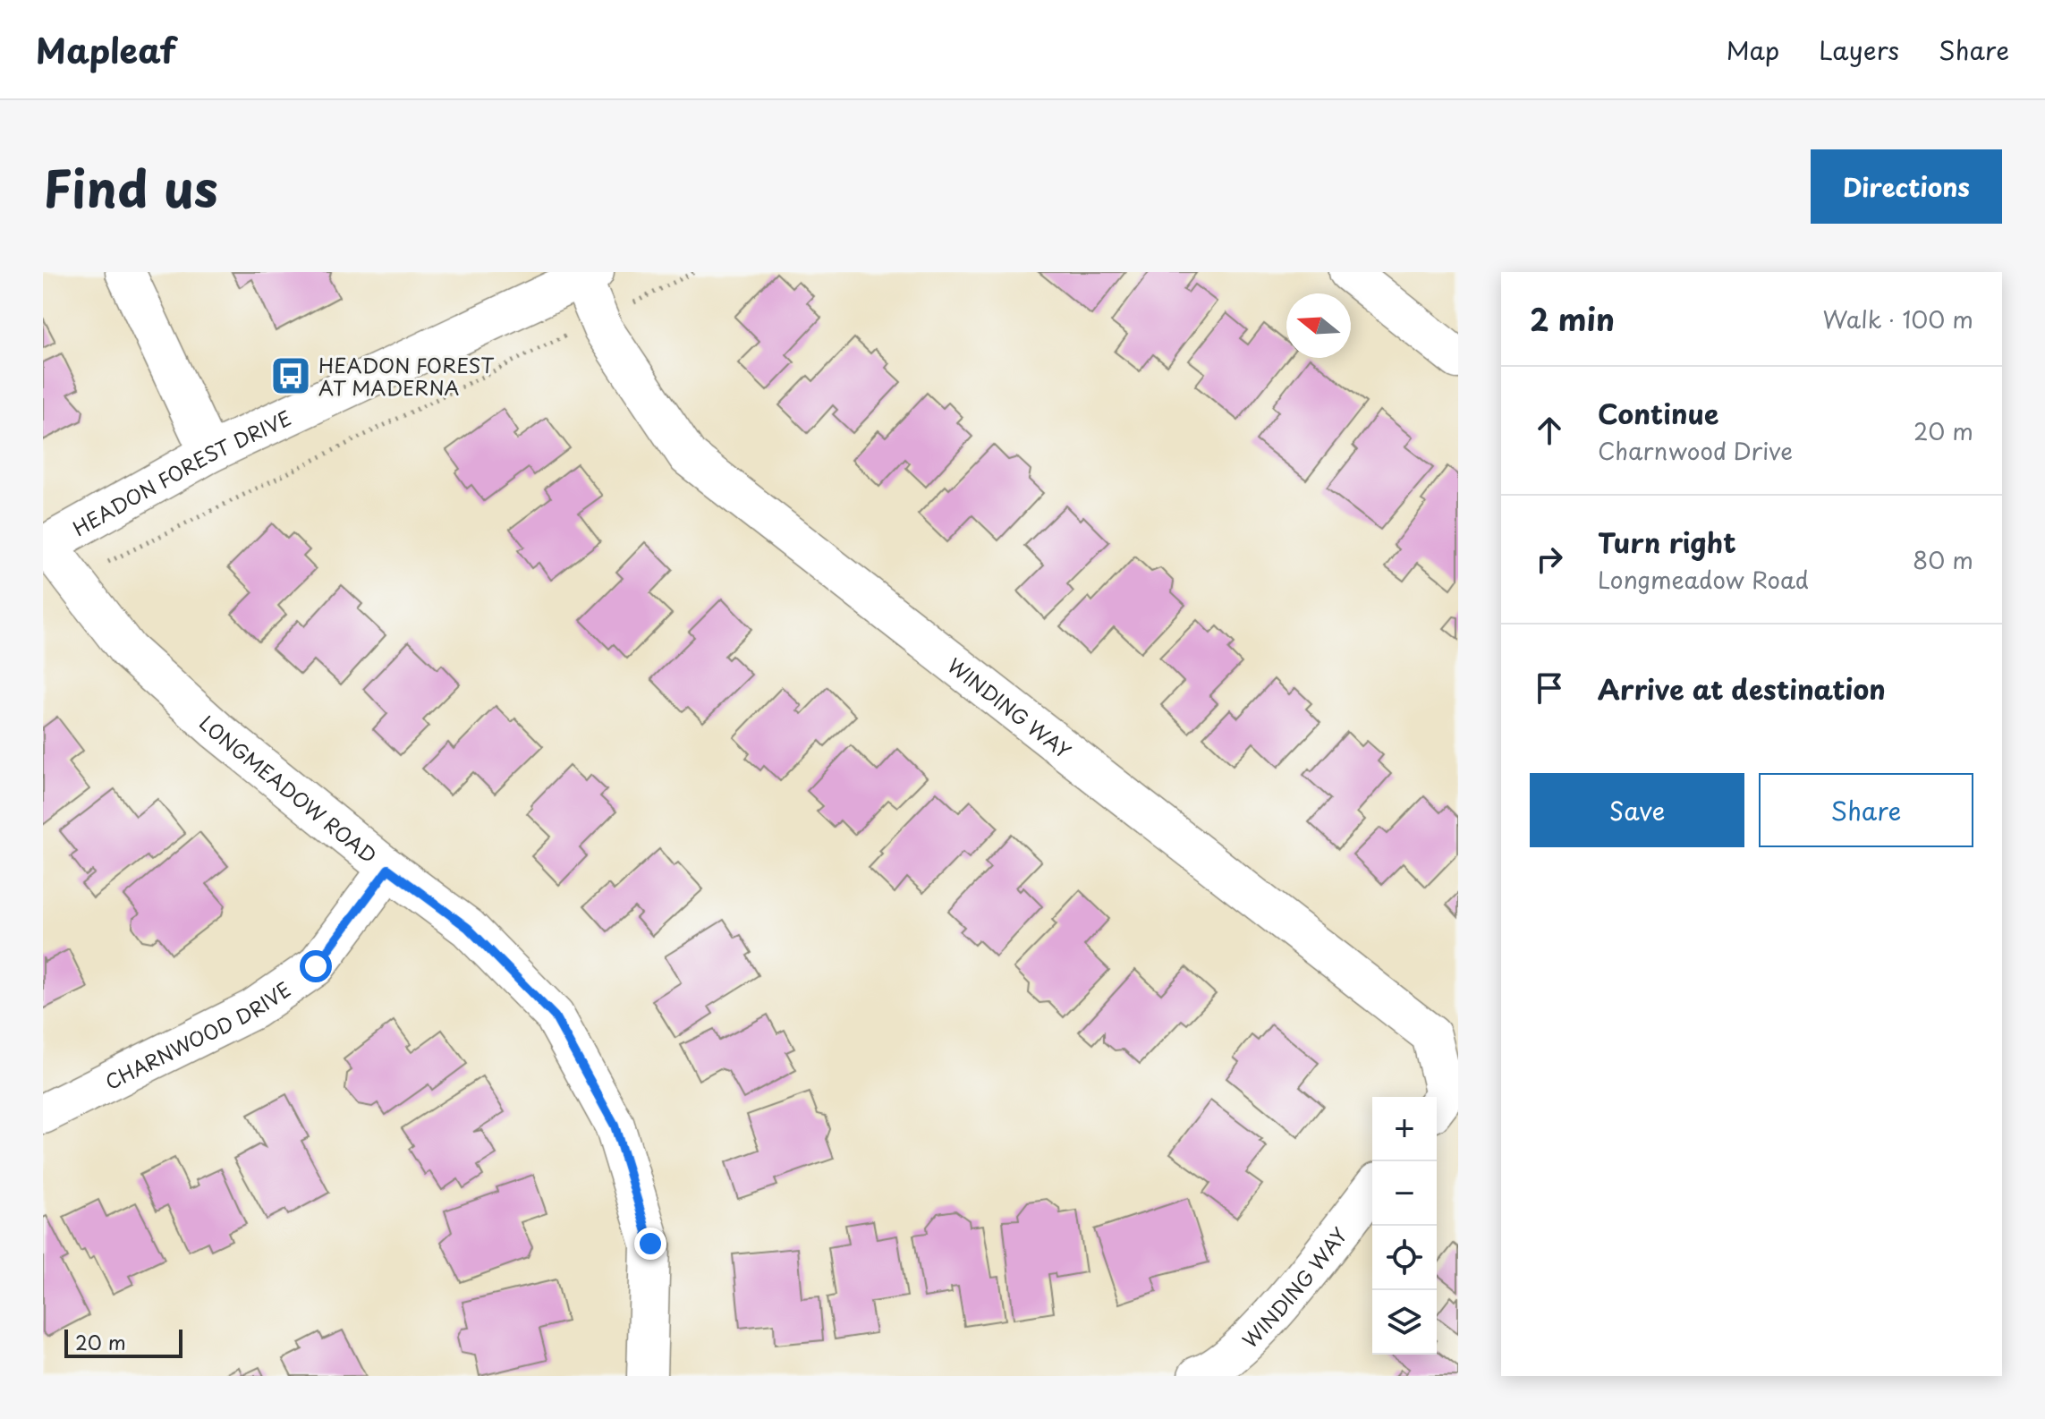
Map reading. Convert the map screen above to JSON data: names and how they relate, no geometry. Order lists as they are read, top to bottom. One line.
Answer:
{"streets":{"street":["HEADON FOREST DRIVE","WINDING WAY","LONGMEADOW ROAD","CHARNWOOD DRIVE"]},"crossings":[["HEADON FOREST DRIVE","WINDING WAY"],["HEADON FOREST DRIVE","LONGMEADOW ROAD"],["LONGMEADOW ROAD","CHARNWOOD DRIVE"]],"places":{"bus stop":["HEADON FOREST AT MADERNA"]},"scale_bar":"20 m","north":"left","page":{"header":"Mapleaf","nav":["Map","Layers","Share"],"title":"Find us","buttons":["Directions",["Save","Share"]],"heading":["2 min","Walk · 100 m"],"list":[["Continue","Charnwood Drive","20 m"],["Turn right","Longmeadow Road","80 m"],"Arrive at destination"],"map_buttons":["+","−"],"scale":"20 m"}}
